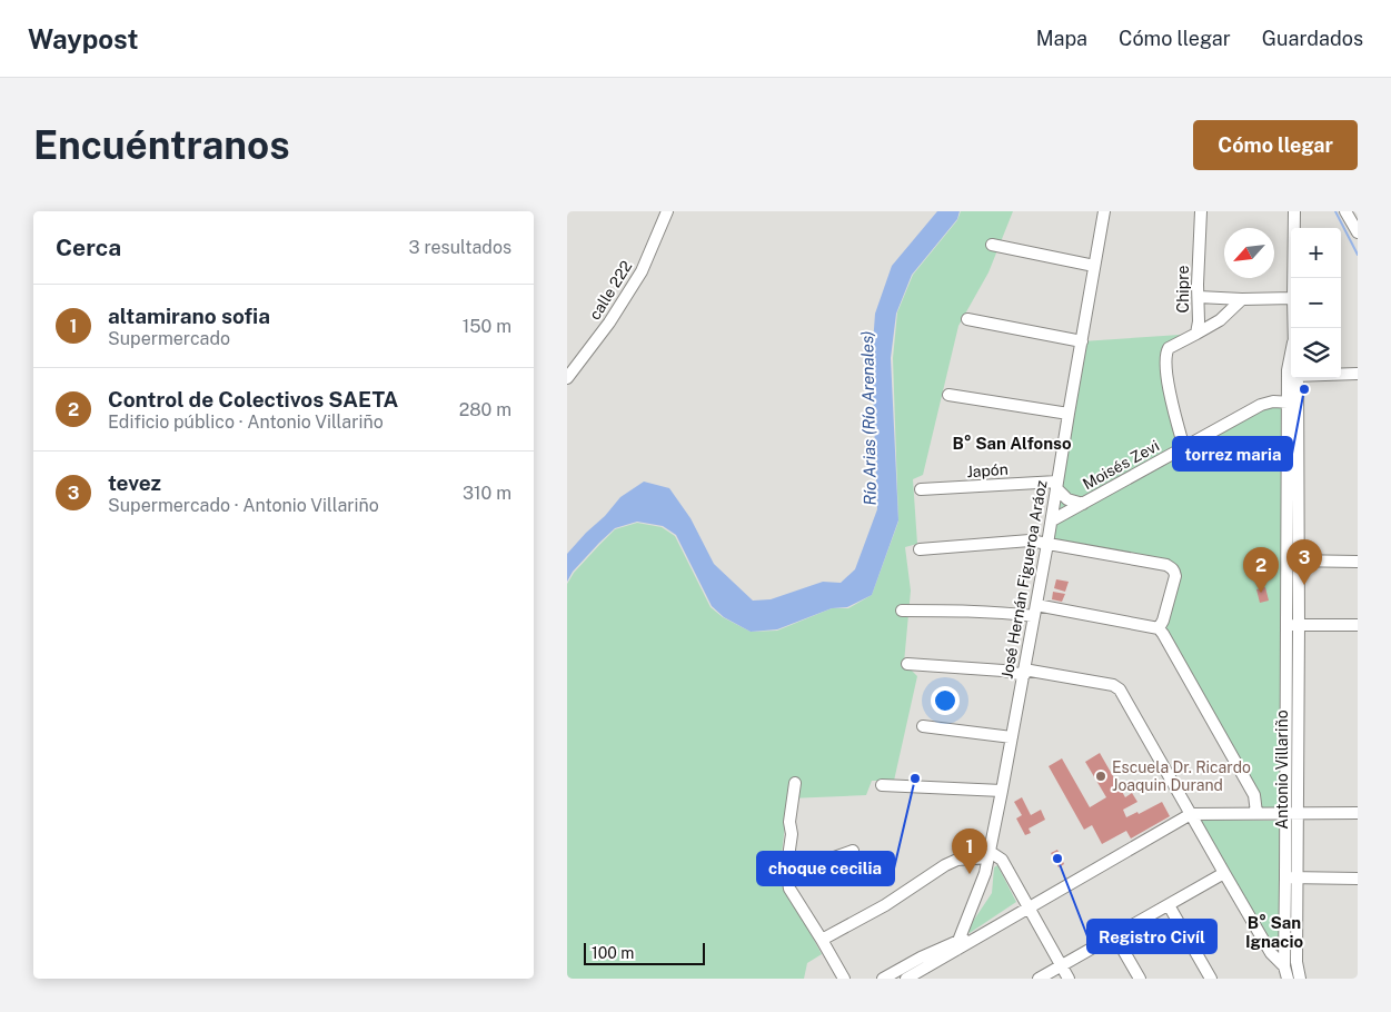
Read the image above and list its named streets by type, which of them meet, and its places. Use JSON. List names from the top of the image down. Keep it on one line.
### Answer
{"streets":{"street":["Chipre","calle 222","Moisés Zevi","Japón","José Hernán Figueroa Aráoz","Antonio Villariño"]},"crossings":[["Chipre","Moisés Zevi"],["Moisés Zevi","José Hernán Figueroa Aráoz"],["Japón","José Hernán Figueroa Aráoz"]],"districts":["B° San Alfonso","B° San Ignacio"],"water":["Río Arias (Río Arenales)"],"places":["torrez maria","Escuela Dr. Ricardo Joaquin Durand","choque cecilia","Registro Civíl"],"scale_bar":"100 m","north":"bottom left","page":{"header":"Waypost","nav":["Mapa","Cómo llegar","Guardados"],"buttons":"Cómo llegar","title":"Encuéntranos","heading":["Cerca","3 resultados"],"map_buttons":["+","−"],"list":[{"mark":"1","name":"altamirano sofia","note":"Supermercado","value":"150 m"},{"mark":"2","name":"Control de Colectivos SAETA","note":"Edificio público · Antonio Villariño","value":"280 m"},{"mark":"3","name":"tevez","note":"Supermercado · Antonio Villariño","value":"310 m"}],"pins":["3","2","1"],"scale":"100 m"}}
